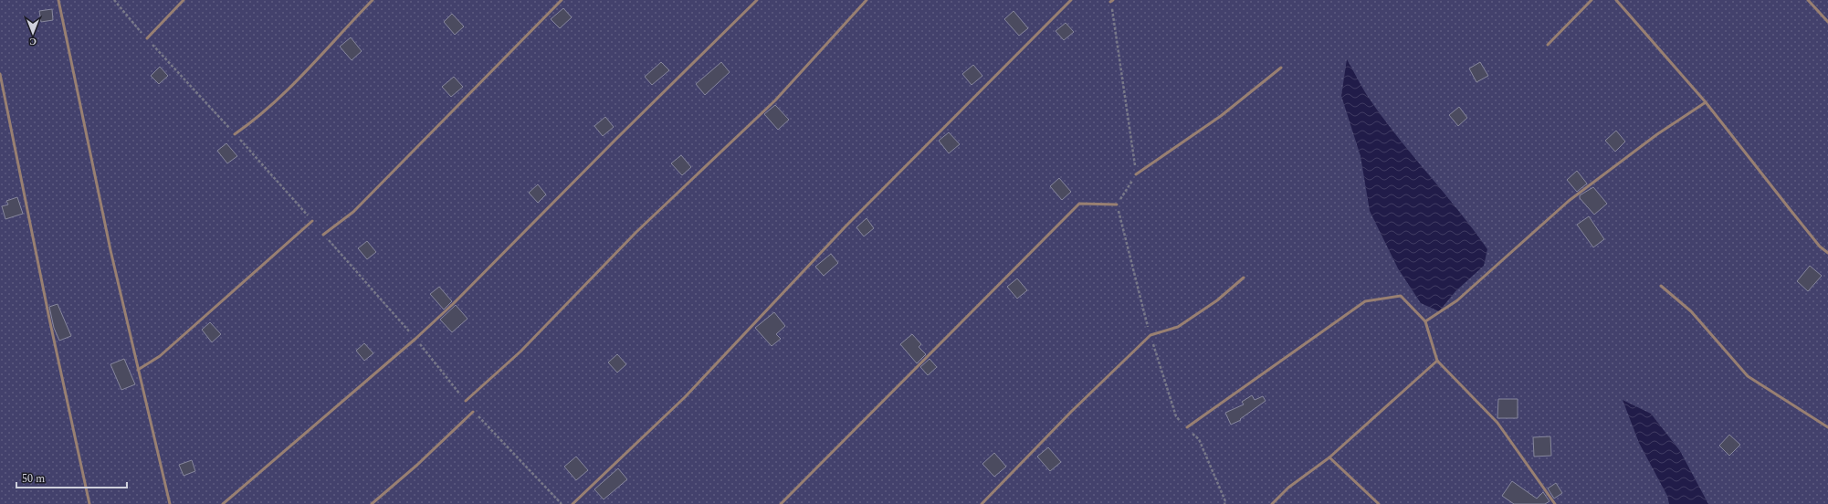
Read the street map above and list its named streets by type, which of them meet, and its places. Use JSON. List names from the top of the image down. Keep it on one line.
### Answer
{"scale_bar":"50 m","north":"bottom"}
